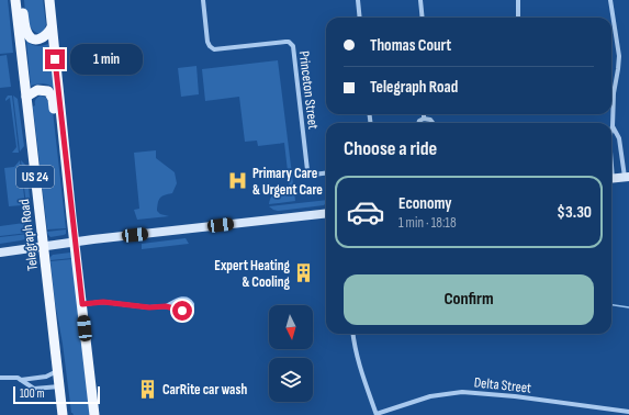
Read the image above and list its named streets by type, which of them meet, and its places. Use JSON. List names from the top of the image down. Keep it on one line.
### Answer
{"streets":{"main road":["US 24","Telegraph Road"],"street":["Princeton Street","Delta Street"]},"places":{"hospital":["Primary Care & Urgent Care"],"building":["Expert Heating & Cooling","CarRite car wash"]},"scale_bar":"100 m","north":"bottom","page":{"banner":["Thomas Court","Telegraph Road"],"bubble":"1 min","heading":"Choose a ride","list":[{"name":"Economy","note":"1 min · 18:18","value":"$3.30"}],"buttons":"Confirm","scale":"100 m"}}
